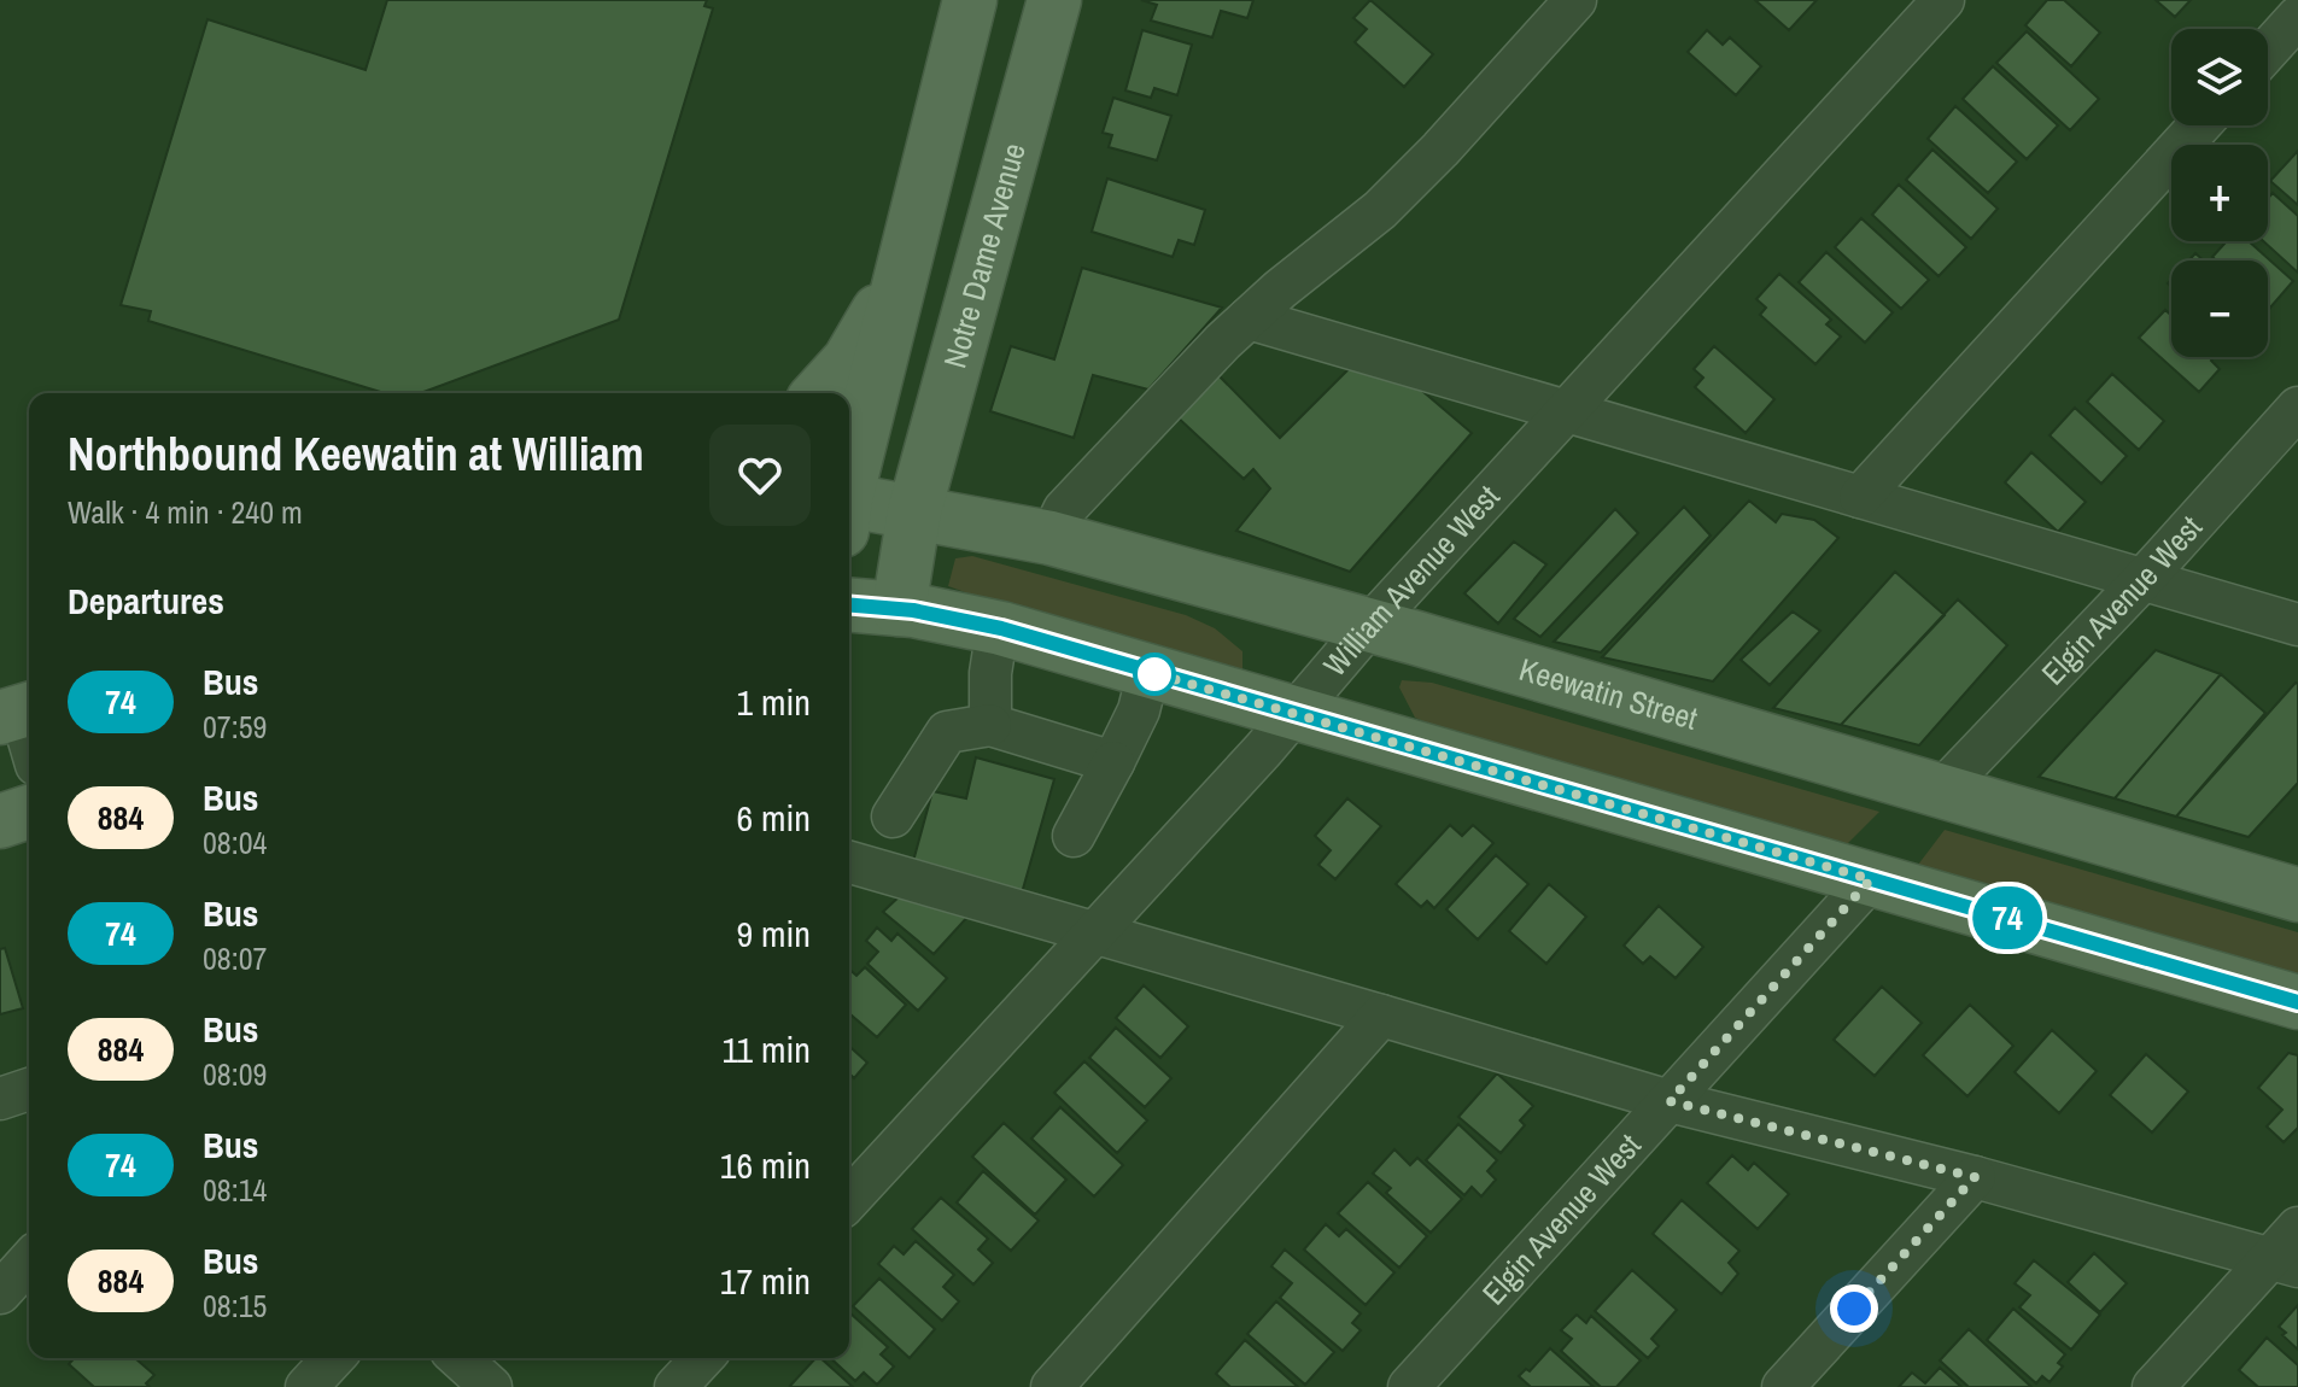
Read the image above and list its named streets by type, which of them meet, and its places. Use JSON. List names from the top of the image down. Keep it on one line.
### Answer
{"streets":{"main road":["Notre Dame Avenue","Keewatin Street"],"street":["William Avenue West","Elgin Avenue West"]},"crossings":[["Notre Dame Avenue","Keewatin Street"],["William Avenue West","Keewatin Street"],["Elgin Avenue West","Keewatin Street"]],"lines":["bus line 74"],"page":{"on_map":"74","map_buttons":["+","−"],"heading":[["Northbound Keewatin at William","Walk · 4 min · 240 m"],"Departures"],"list":[{"mark":"74","name":"Bus","note":"07:59","value":"1 min"},{"mark":"884","name":"Bus","note":"08:04","value":"6 min"},{"mark":"74","name":"Bus","note":"08:07","value":"9 min"},{"mark":"884","name":"Bus","note":"08:09","value":"11 min"},{"mark":"74","name":"Bus","note":"08:14","value":"16 min"},{"mark":"884","name":"Bus","note":"08:15","value":"17 min"}]}}
